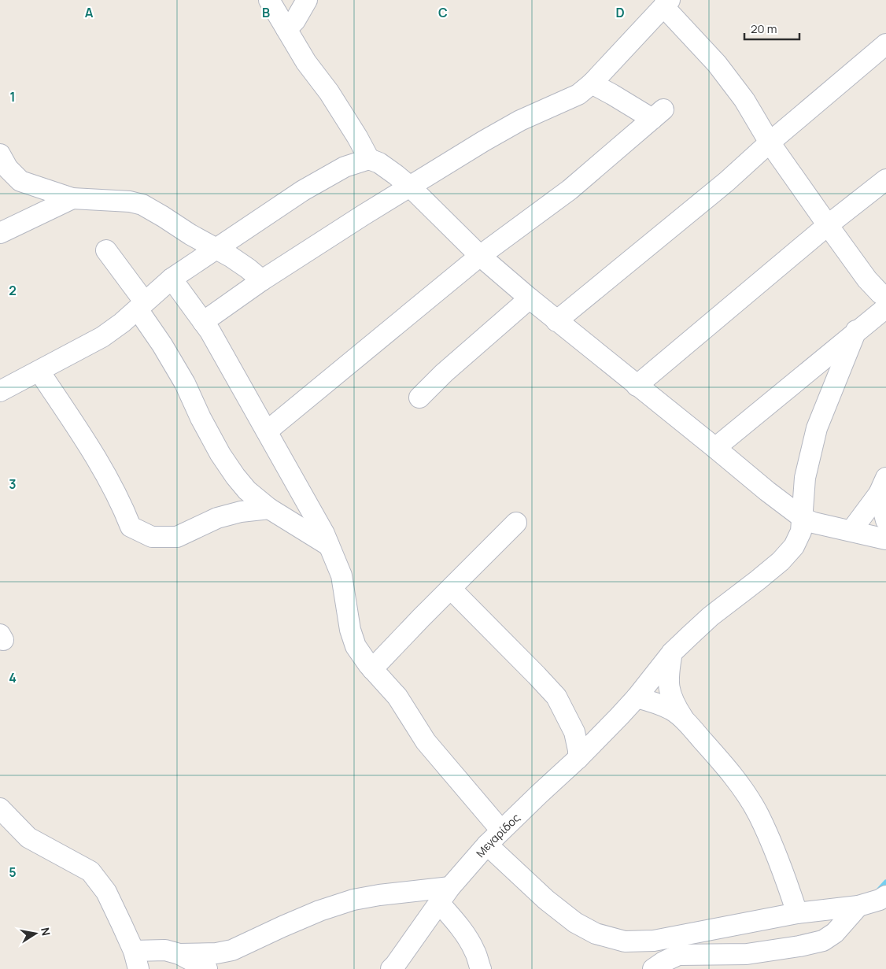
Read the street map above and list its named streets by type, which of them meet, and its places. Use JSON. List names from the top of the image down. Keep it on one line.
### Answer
{"streets":{"street":["Μεγαρίδος"]},"scale_bar":"20 m","north":"right","grid":{"columns":["A","B","C","D"],"rows":["1","2","3","4","5"]}}
